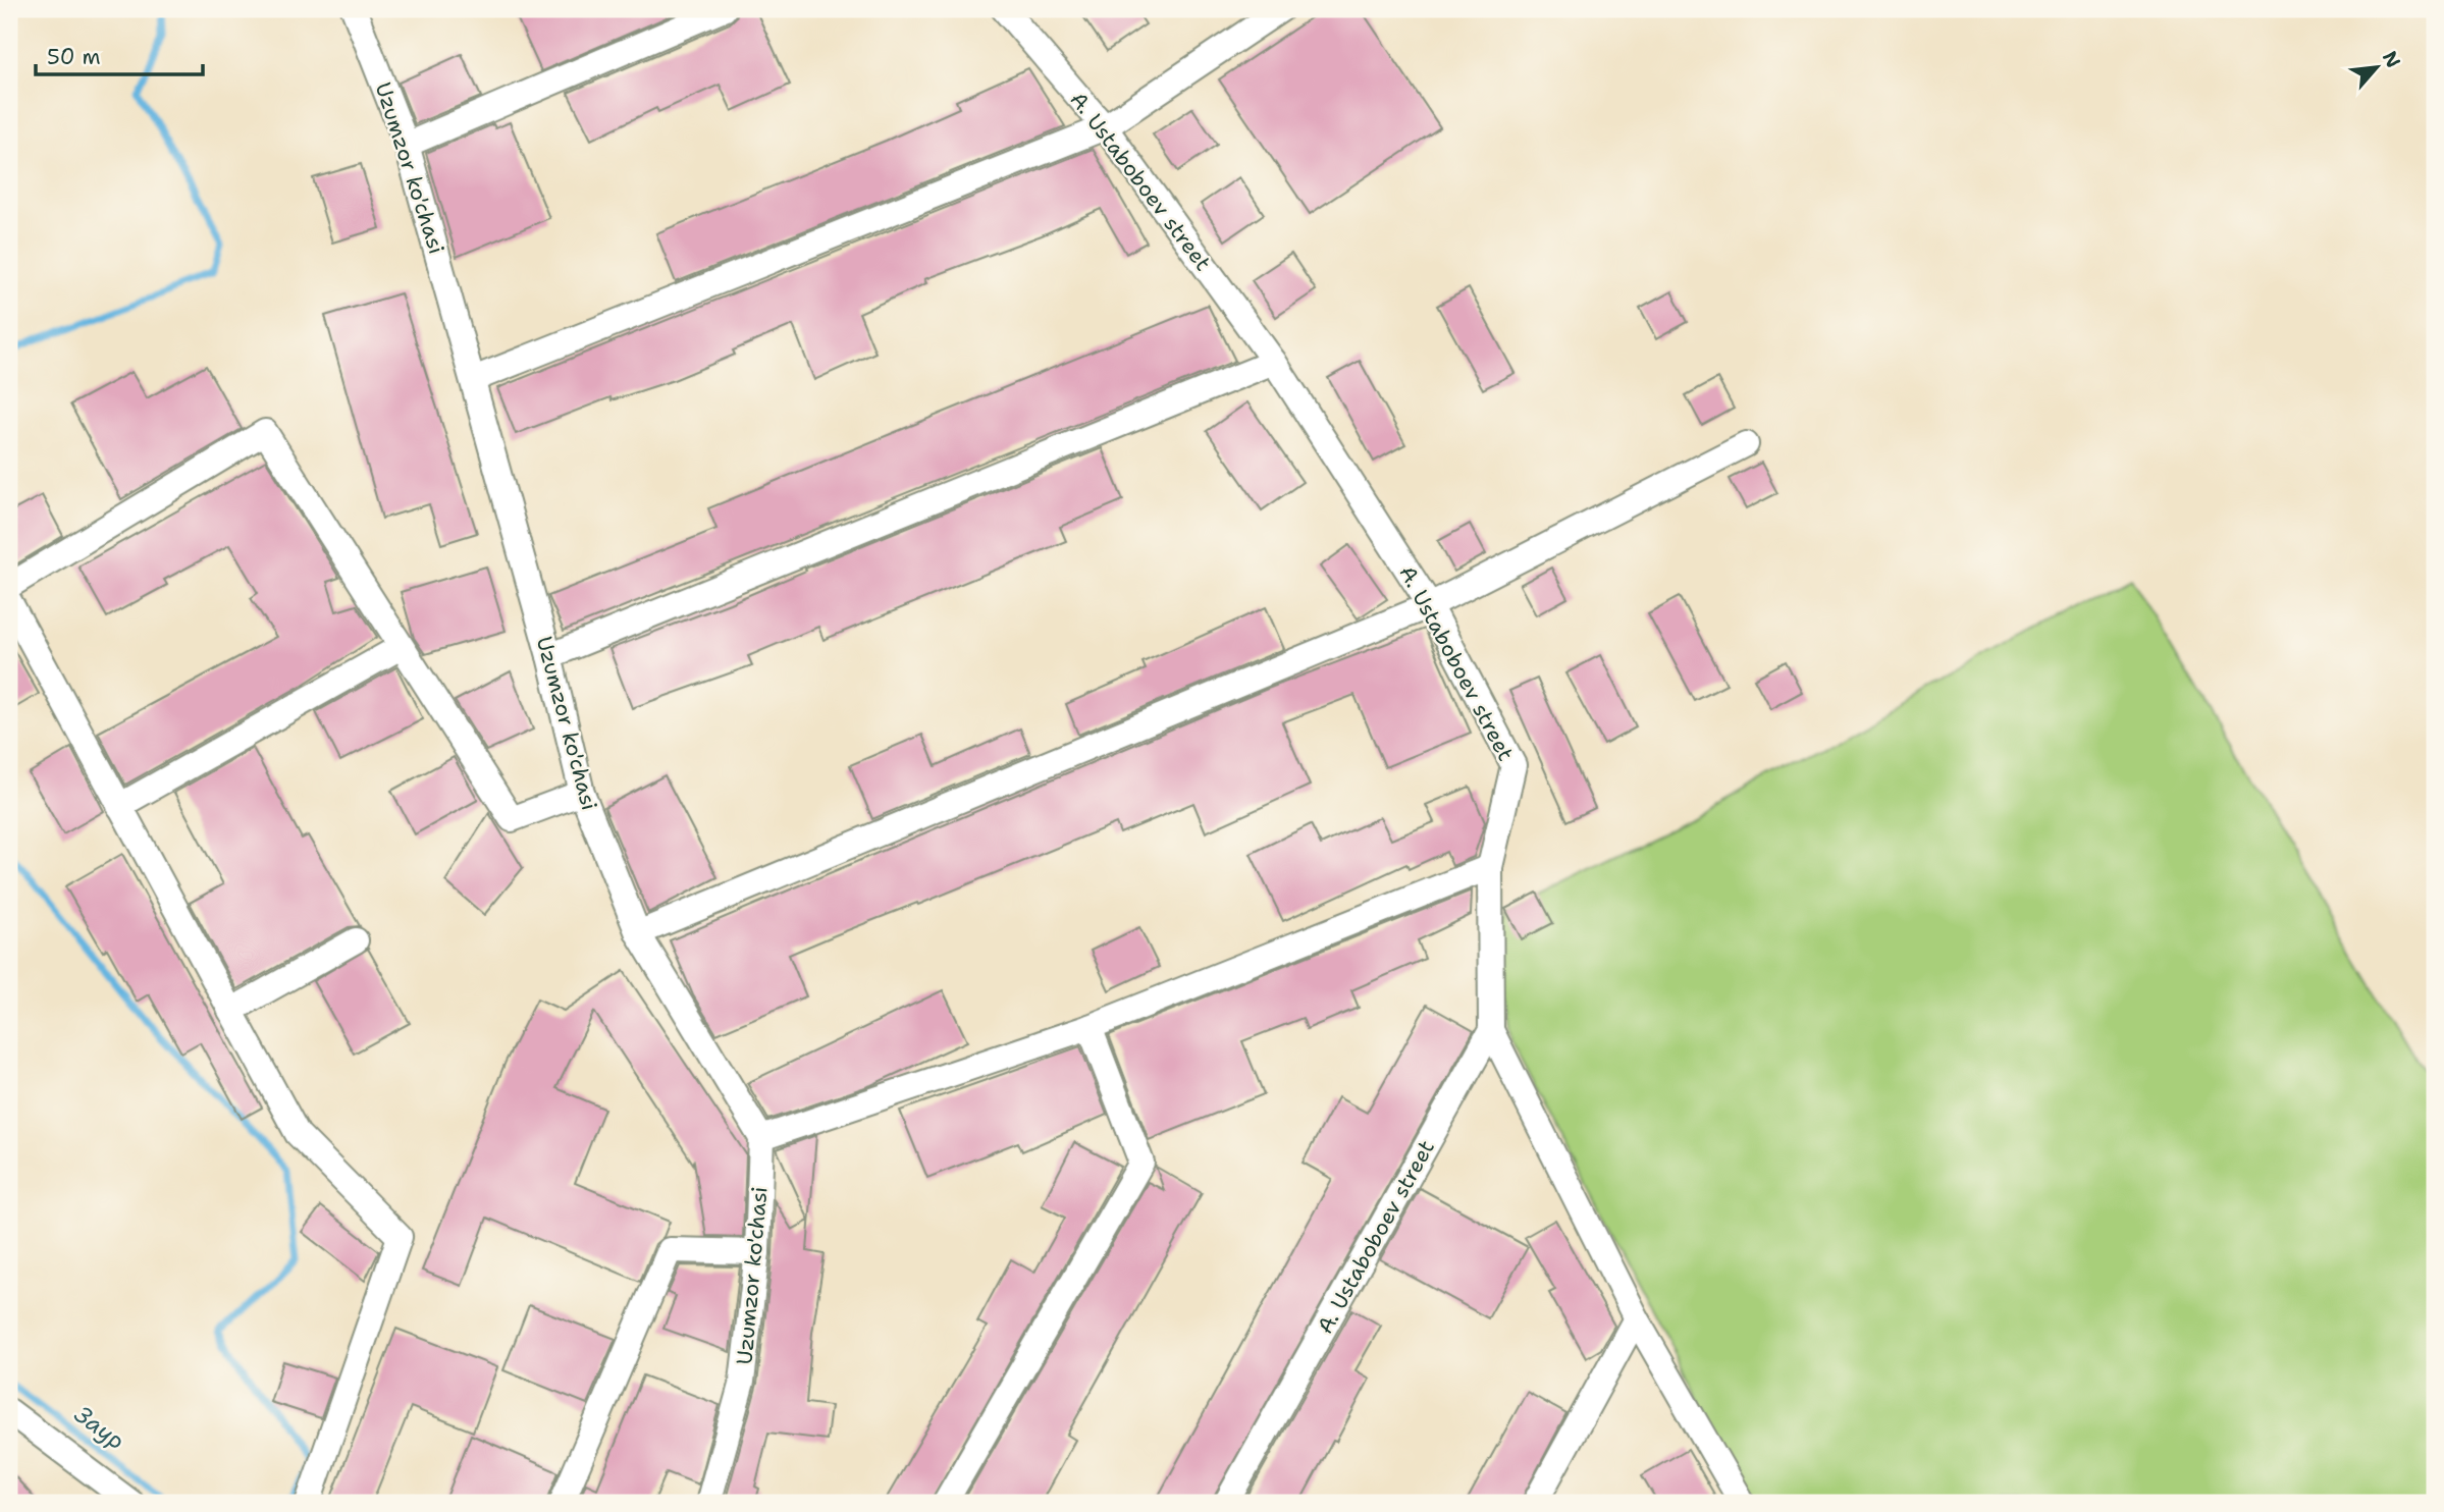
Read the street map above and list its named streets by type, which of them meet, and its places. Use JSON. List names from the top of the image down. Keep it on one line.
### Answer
{"streets":{"street":["Uzumzor ko'chasi","A. Ustaboboev street"]},"water":["Заур"],"scale_bar":"50 m","north":"top right"}
